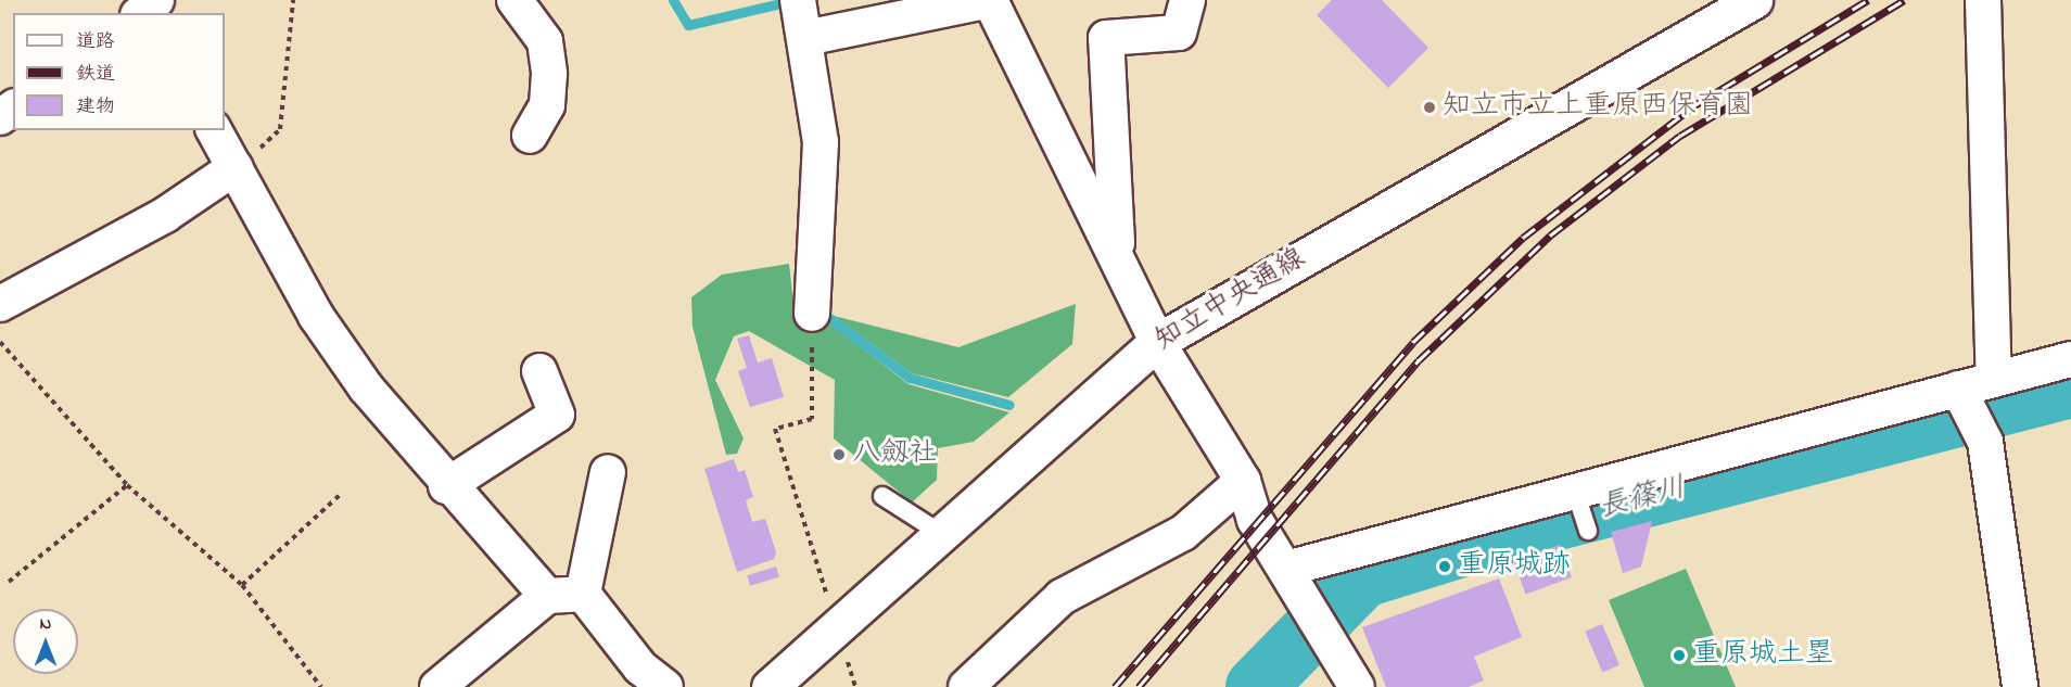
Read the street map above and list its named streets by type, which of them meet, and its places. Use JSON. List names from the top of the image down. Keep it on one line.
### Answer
{"streets":{"street":["知立中央通線"]},"water":["長篠川"],"places":["知立市立上重原西保育園","八劔社","重原城跡","重原城土塁"],"legend":["道路","鉄道","建物"],"north":"top"}
